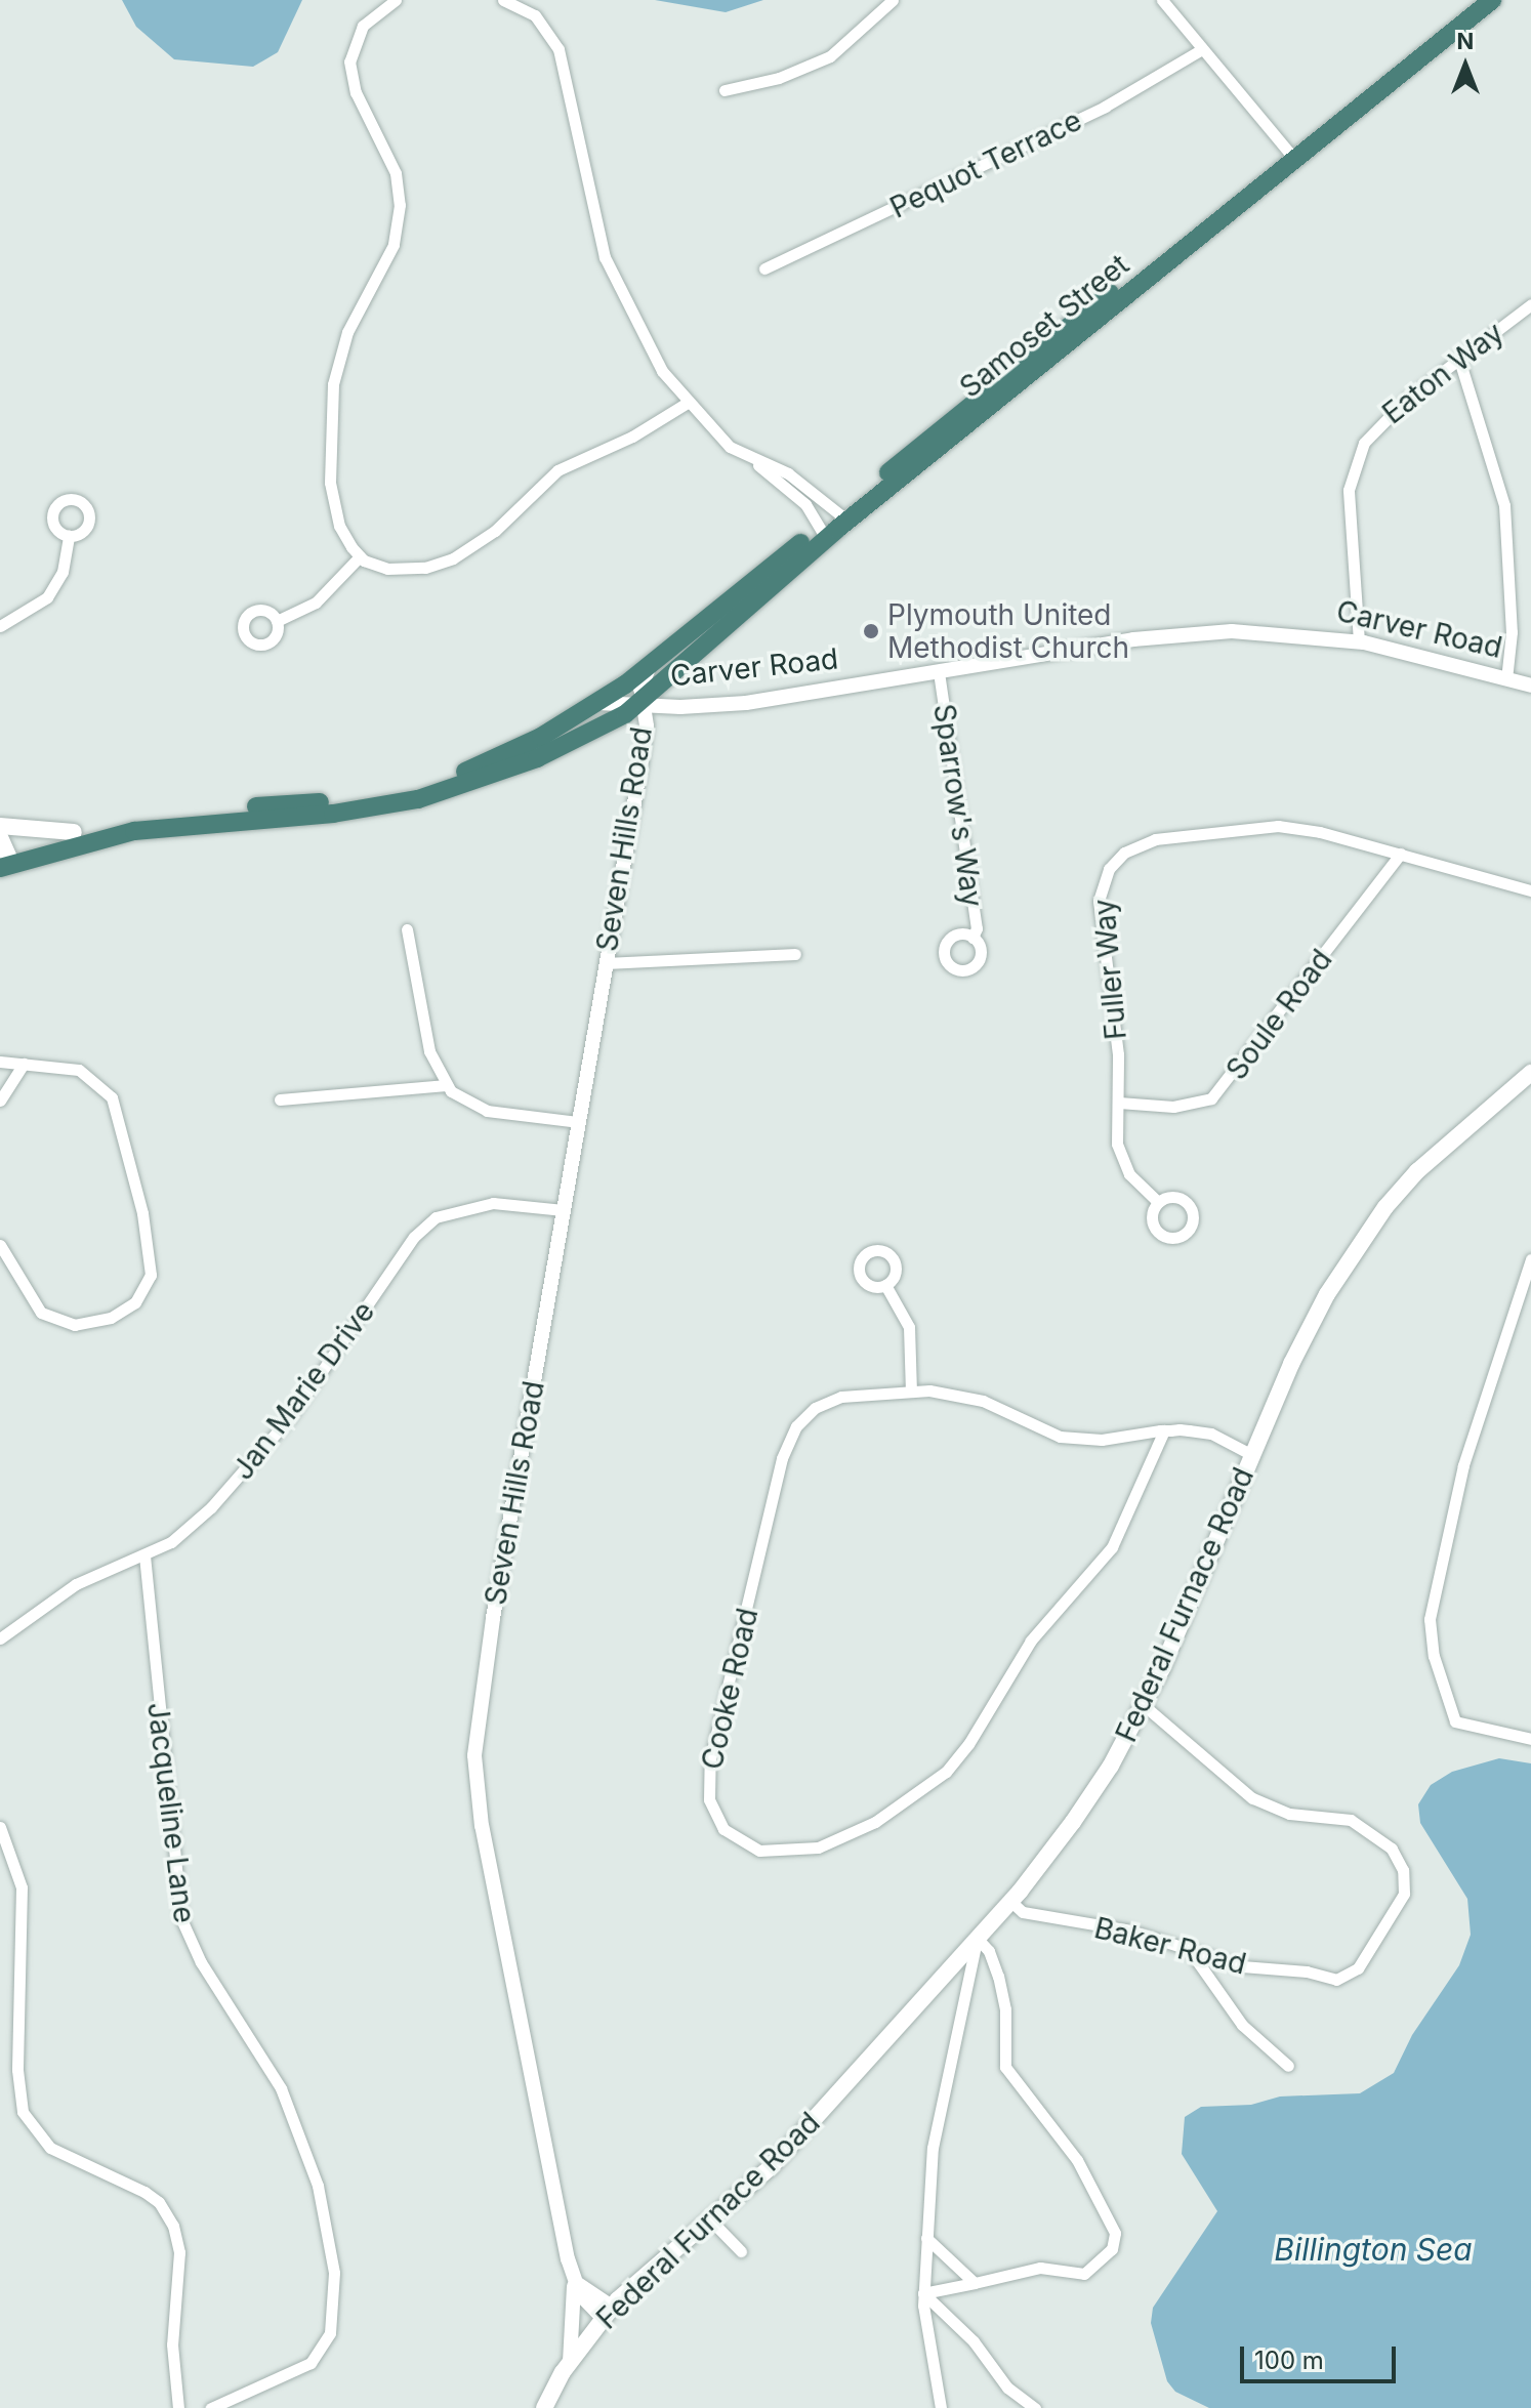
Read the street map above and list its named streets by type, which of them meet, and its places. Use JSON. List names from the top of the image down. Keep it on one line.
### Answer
{"streets":{"highway":["Samoset Street","Carver Road"],"main road":["Federal Furnace Road"],"street":["Pequot Terrace","Eaton Way","Sparrow's Way","Seven Hills Road","Fuller Way","Soule Road","Jan Marie Drive","Cooke Road","Jacqueline Lane","Baker Road"]},"crossings":[["Samoset Street","Carver Road"],["Samoset Street","Seven Hills Road"],["Eaton Way","Carver Road"],["Carver Road","Sparrow's Way"],["Carver Road","Seven Hills Road"],["Seven Hills Road","Jan Marie Drive"],["Seven Hills Road","Federal Furnace Road"],["Fuller Way","Soule Road"],["Jan Marie Drive","Jacqueline Lane"],["Federal Furnace Road","Cooke Road"],["Federal Furnace Road","Baker Road"]],"water":["Billington Sea"],"places":["Plymouth United Methodist Church"],"scale_bar":"100 m","north":"top"}
